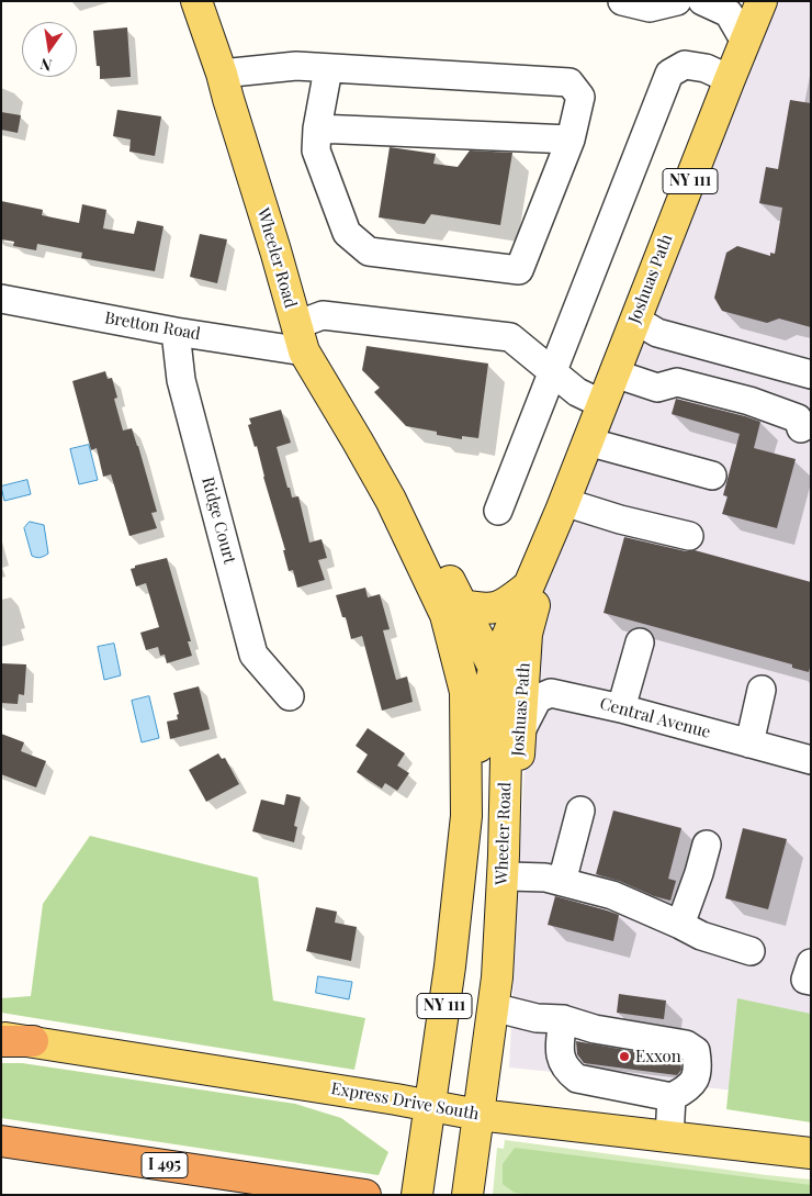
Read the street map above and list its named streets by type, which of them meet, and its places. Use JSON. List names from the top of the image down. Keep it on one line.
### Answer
{"streets":{"highway":["I 495"],"main road":["NY 111","Wheeler Road","Joshuas Path","Express Drive South"],"street":["Bretton Road","Ridge Court","Central Avenue"]},"crossings":[["Wheeler Road","Joshuas Path"],["Wheeler Road","Bretton Road"],["Wheeler Road","Express Drive South"],["Joshuas Path","Central Avenue"],["Bretton Road","Ridge Court"]],"places":["Exxon"],"north":"bottom"}
